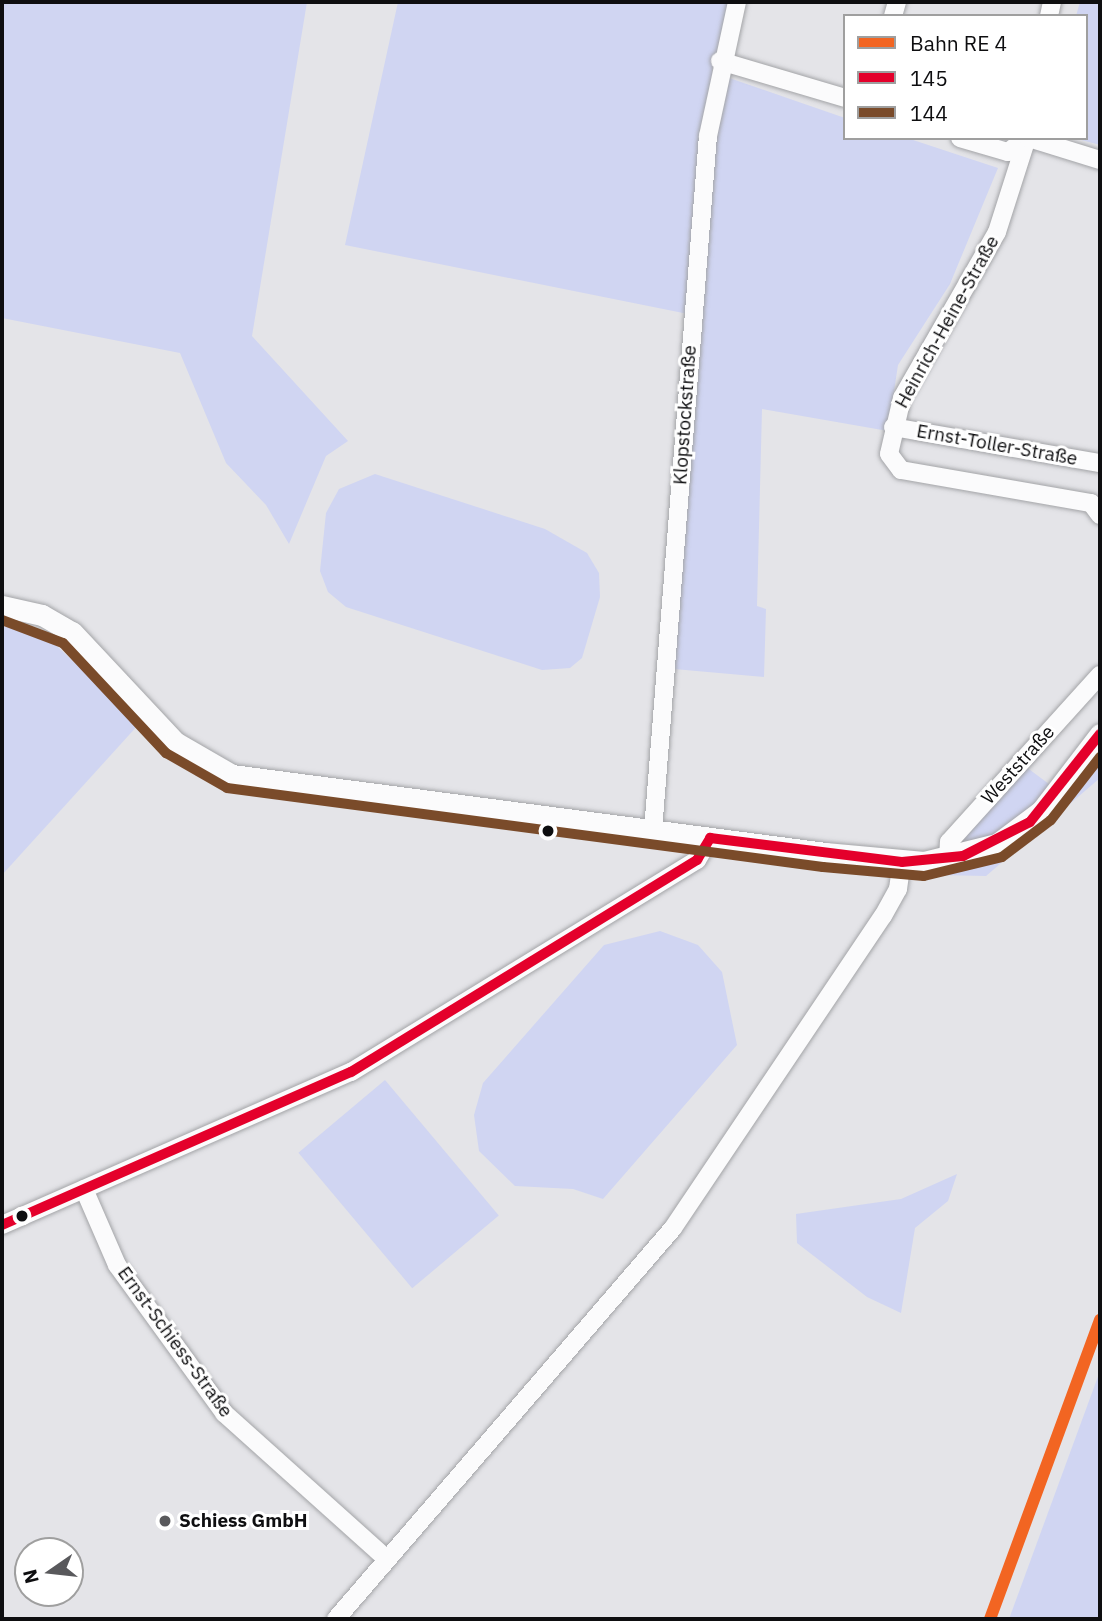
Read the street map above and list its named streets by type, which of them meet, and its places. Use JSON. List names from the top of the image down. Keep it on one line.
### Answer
{"streets":{"street":["Heinrich-Heine-Straße","Klopstockstraße","Ernst-Toller-Straße","Weststraße","Ernst-Schiess-Straße"]},"crossings":[["Heinrich-Heine-Straße","Ernst-Toller-Straße"]],"places":["Schiess GmbH"],"lines":["transit line 144","transit line 145"],"legend":["Bahn RE 4","145","144"],"north":"left"}
